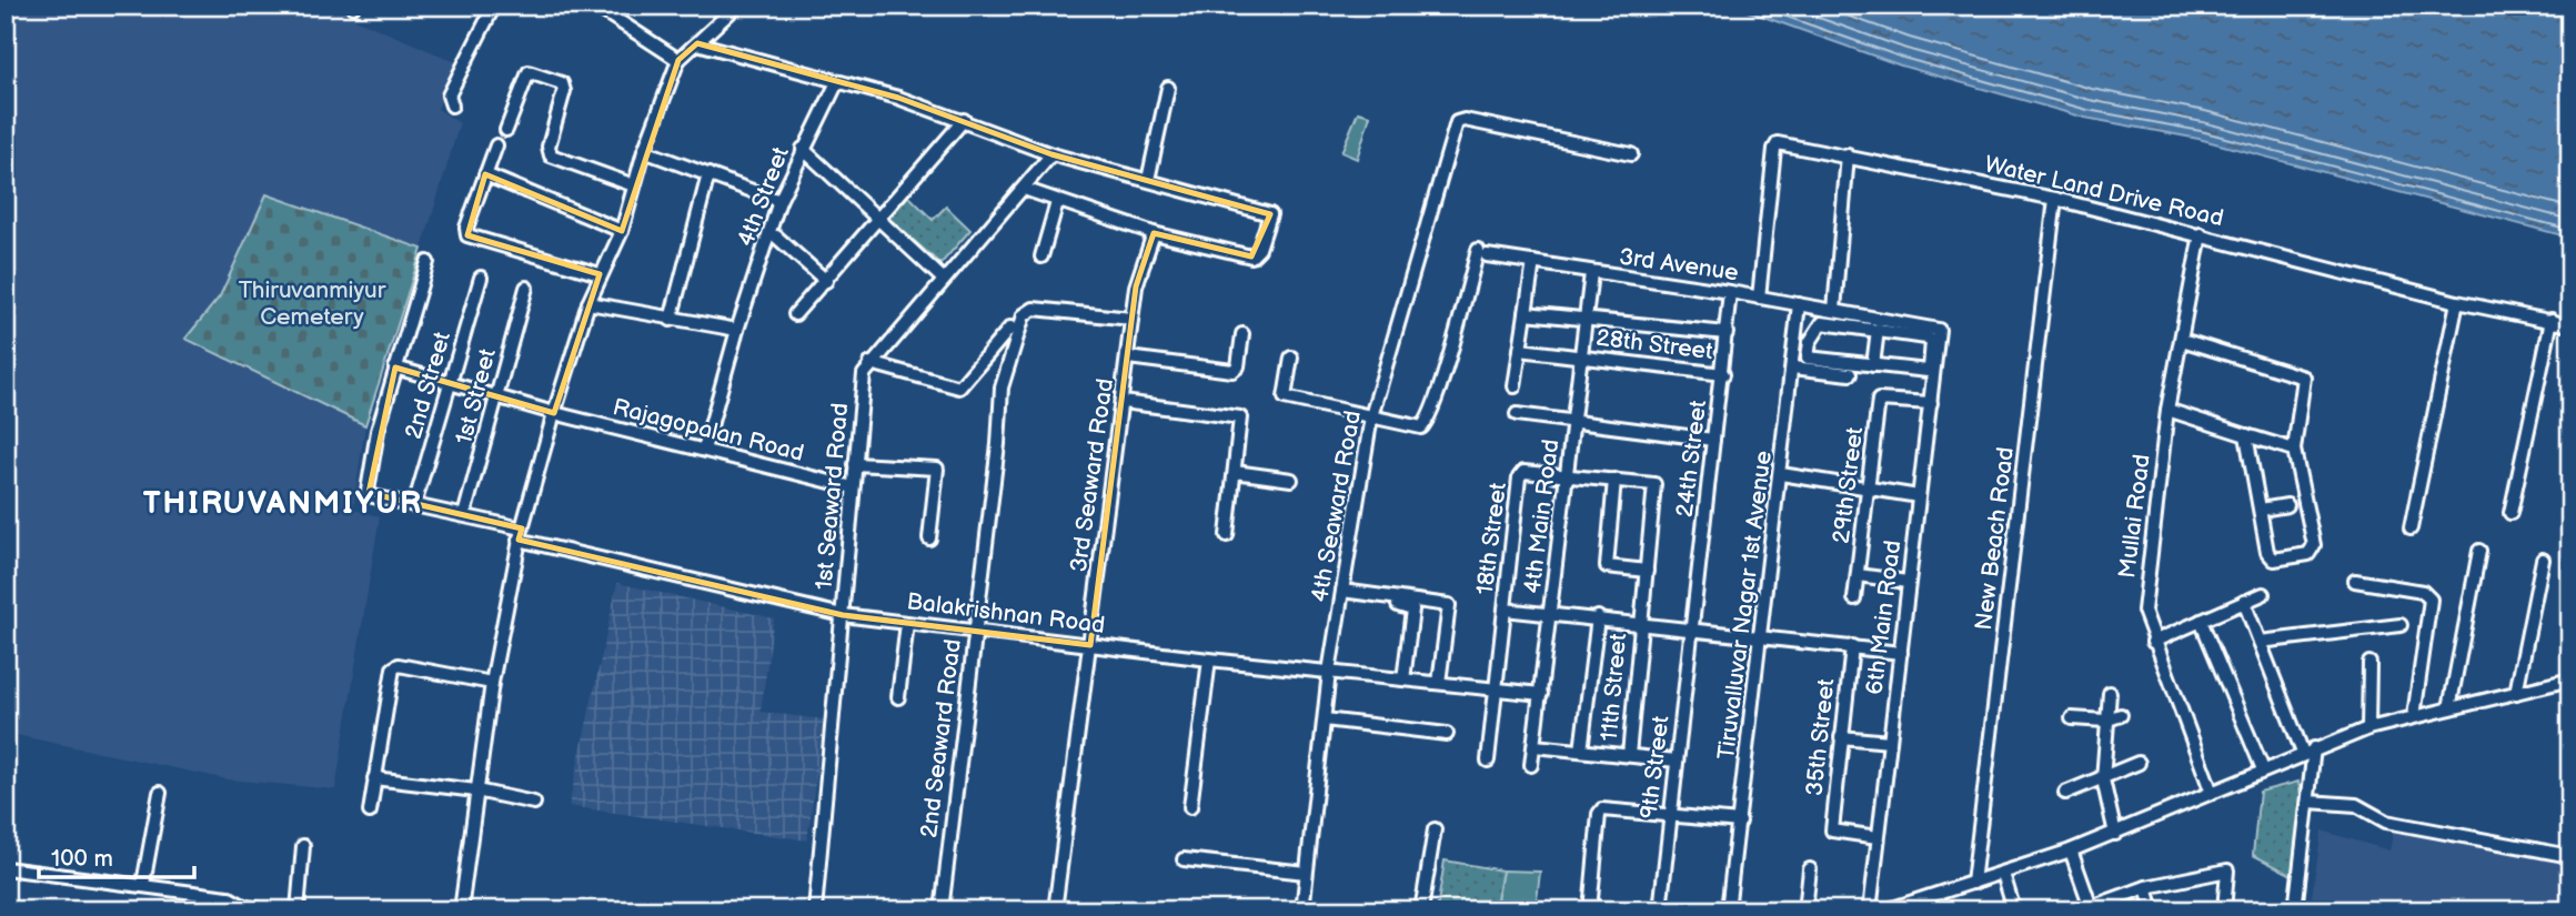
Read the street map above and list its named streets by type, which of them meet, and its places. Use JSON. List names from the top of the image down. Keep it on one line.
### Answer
{"streets":{"street":["Water Land Drive Road","4th Street","3rd Avenue","28th Street","2nd Street","1st Street","Rajagopalan Road","24th Street","3rd Seaward Road","29th Street","1st Seaward Road","4th Seaward Road","4th Main Road","Mullai Road","18th Street","New Beach Road","Tiruvalluvar Nagar 1st Avenue","Balakrishnan Road","6th Main Road","11th Street","35th Street","2nd Seaward Road","9th Street"]},"crossings":[["Water Land Drive Road","3rd Avenue"],["Water Land Drive Road","Mullai Road"],["Water Land Drive Road","New Beach Road"],["4th Street","Rajagopalan Road"],["3rd Avenue","24th Street"],["3rd Avenue","4th Seaward Road"],["3rd Avenue","4th Main Road"],["3rd Avenue","Tiruvalluvar Nagar 1st Avenue"],["28th Street","24th Street"],["28th Street","4th Main Road"],["2nd Street","Rajagopalan Road"],["2nd Street","Balakrishnan Road"],["1st Street","Rajagopalan Road"],["1st Street","Balakrishnan Road"],["Rajagopalan Road","1st Seaward Road"],["Rajagopalan Road","Balakrishnan Road"],["24th Street","9th Street"],["3rd Seaward Road","Balakrishnan Road"],["3rd Seaward Road","2nd Seaward Road"],["29th Street","6th Main Road"],["1st Seaward Road","Balakrishnan Road"],["4th Seaward Road","Balakrishnan Road"],["4th Main Road","18th Street"],["4th Main Road","Balakrishnan Road"],["Balakrishnan Road","2nd Seaward Road"],["6th Main Road","35th Street"]],"districts":["THIRUVANMIYUR"],"parks":["Thiruvanmiyur Cemetery"],"scale_bar":"100 m"}
